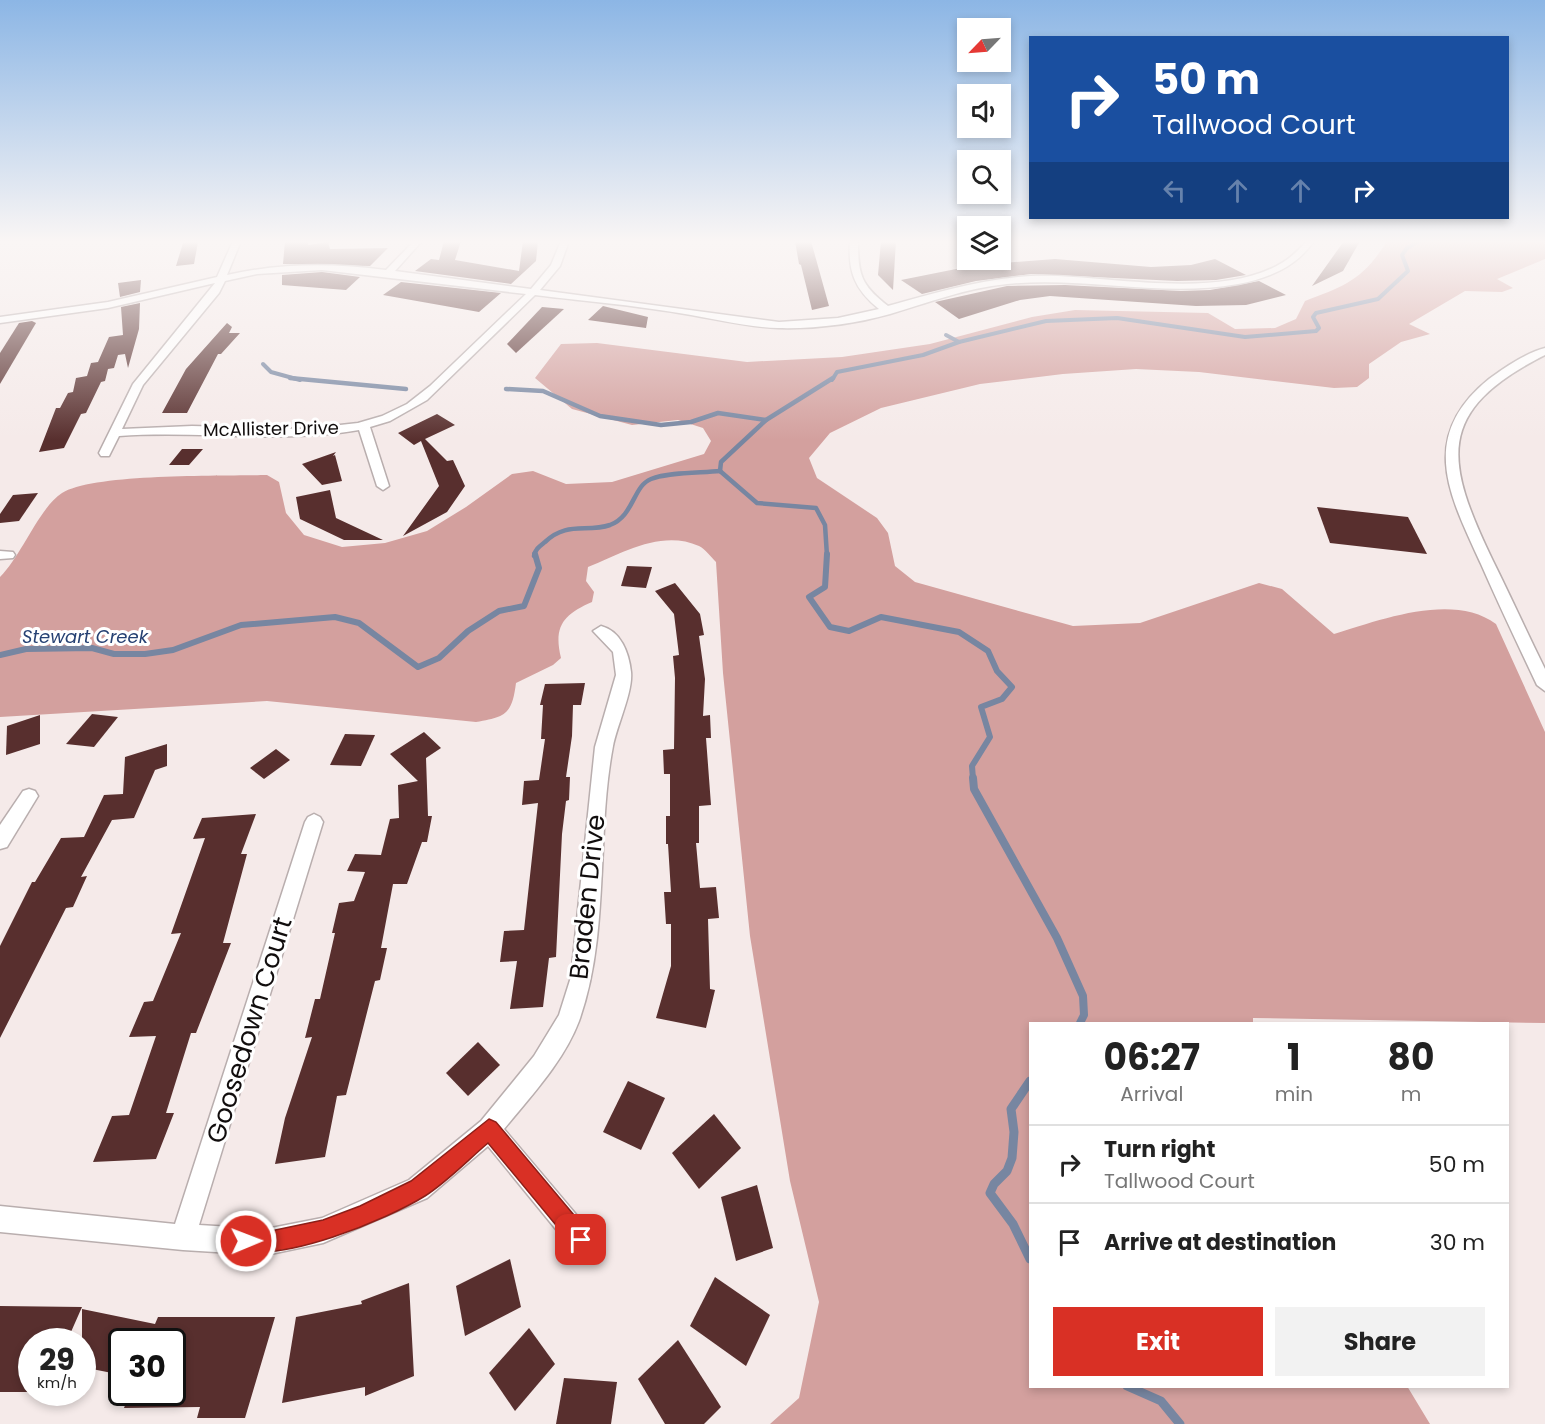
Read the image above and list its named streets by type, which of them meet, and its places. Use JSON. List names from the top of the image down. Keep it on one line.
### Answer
{"streets":{"street":["McAllister Drive","Braden Drive","Goosedown Court"]},"crossings":[["Braden Drive","Goosedown Court"]],"water":["Stewart Creek"],"north":"bottom left","page":{"turn":["50 m","Tallwood Court"],"eta":["06:27","Arrival","1","min","80","m"],"list":[{"name":"Turn right","note":"Tallwood Court","value":"50 m"},{"name":"Arrive at destination","value":"30 m"}],"buttons":["Exit","Share"],"speed":"29 km/h","limit":"30"}}
